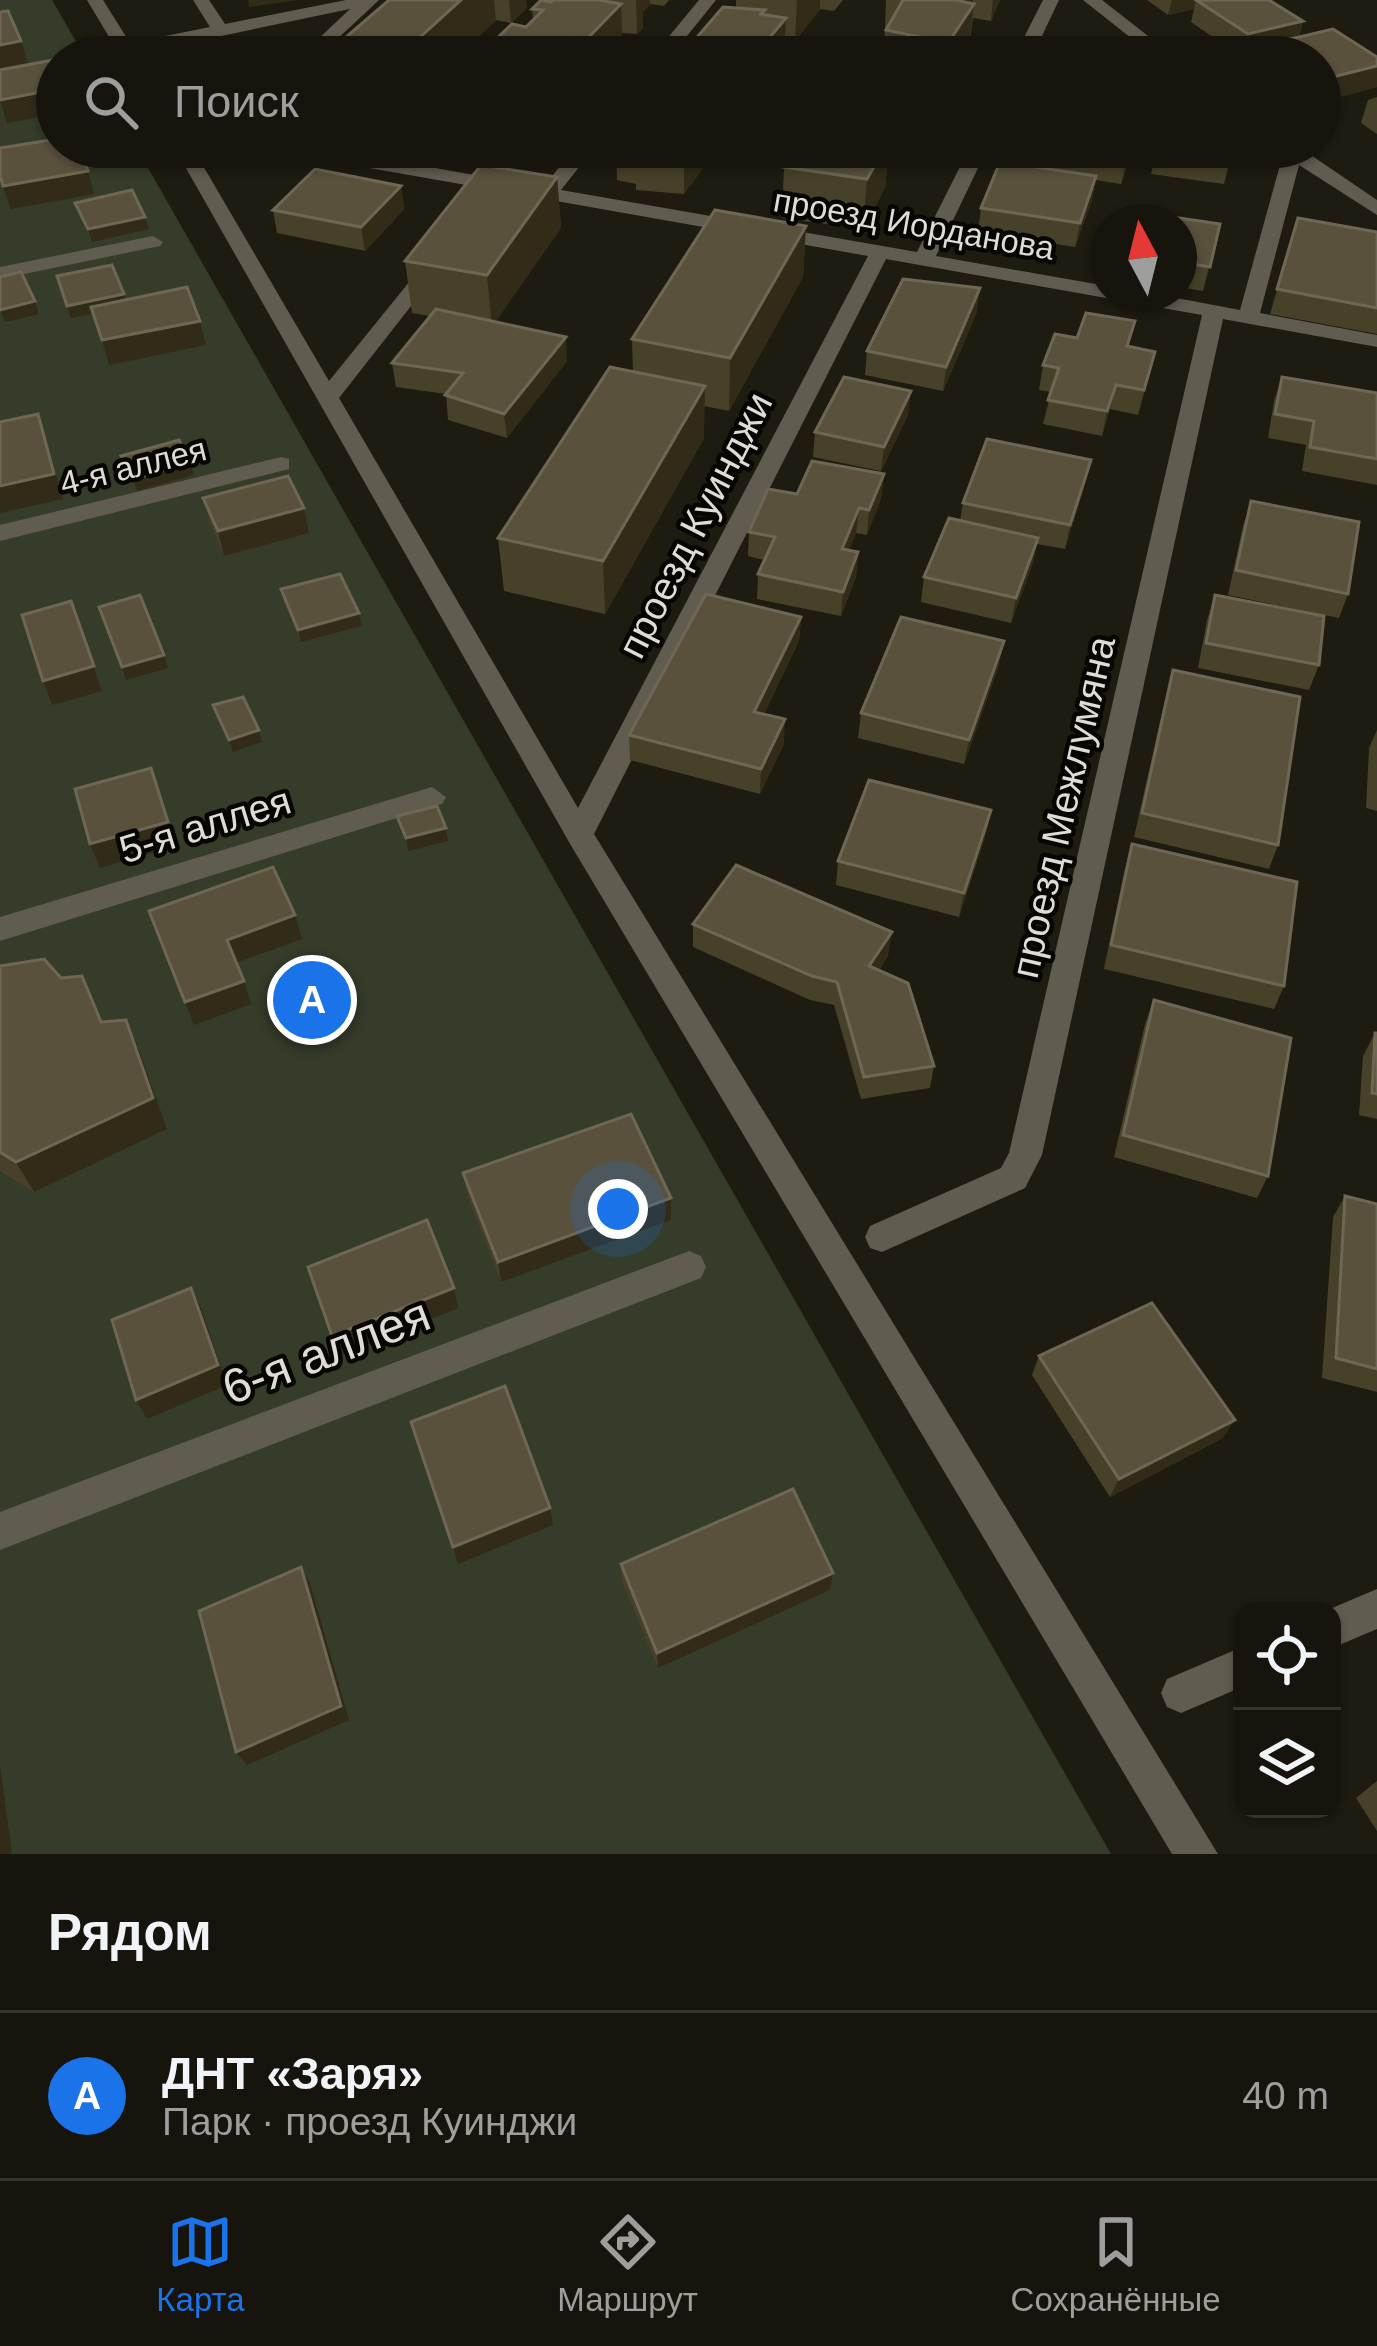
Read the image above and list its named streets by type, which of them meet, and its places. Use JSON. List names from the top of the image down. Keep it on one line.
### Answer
{"streets":{"street":["проезд Иорданова","4-я аллея","проезд Куинджи","проезд Межлумяна","5-я аллея","6-я аллея"]},"crossings":[["проезд Иорданова","проезд Куинджи"]],"north":"top","page":{"search":"Поиск","pins":"A","heading":"Рядом","list":[{"mark":"A","name":"ДНТ «Заря»","note":"Парк · проезд Куинджи","value":"40 m"}],"nav":["Карта","Маршрут","Сохранённые"]}}
